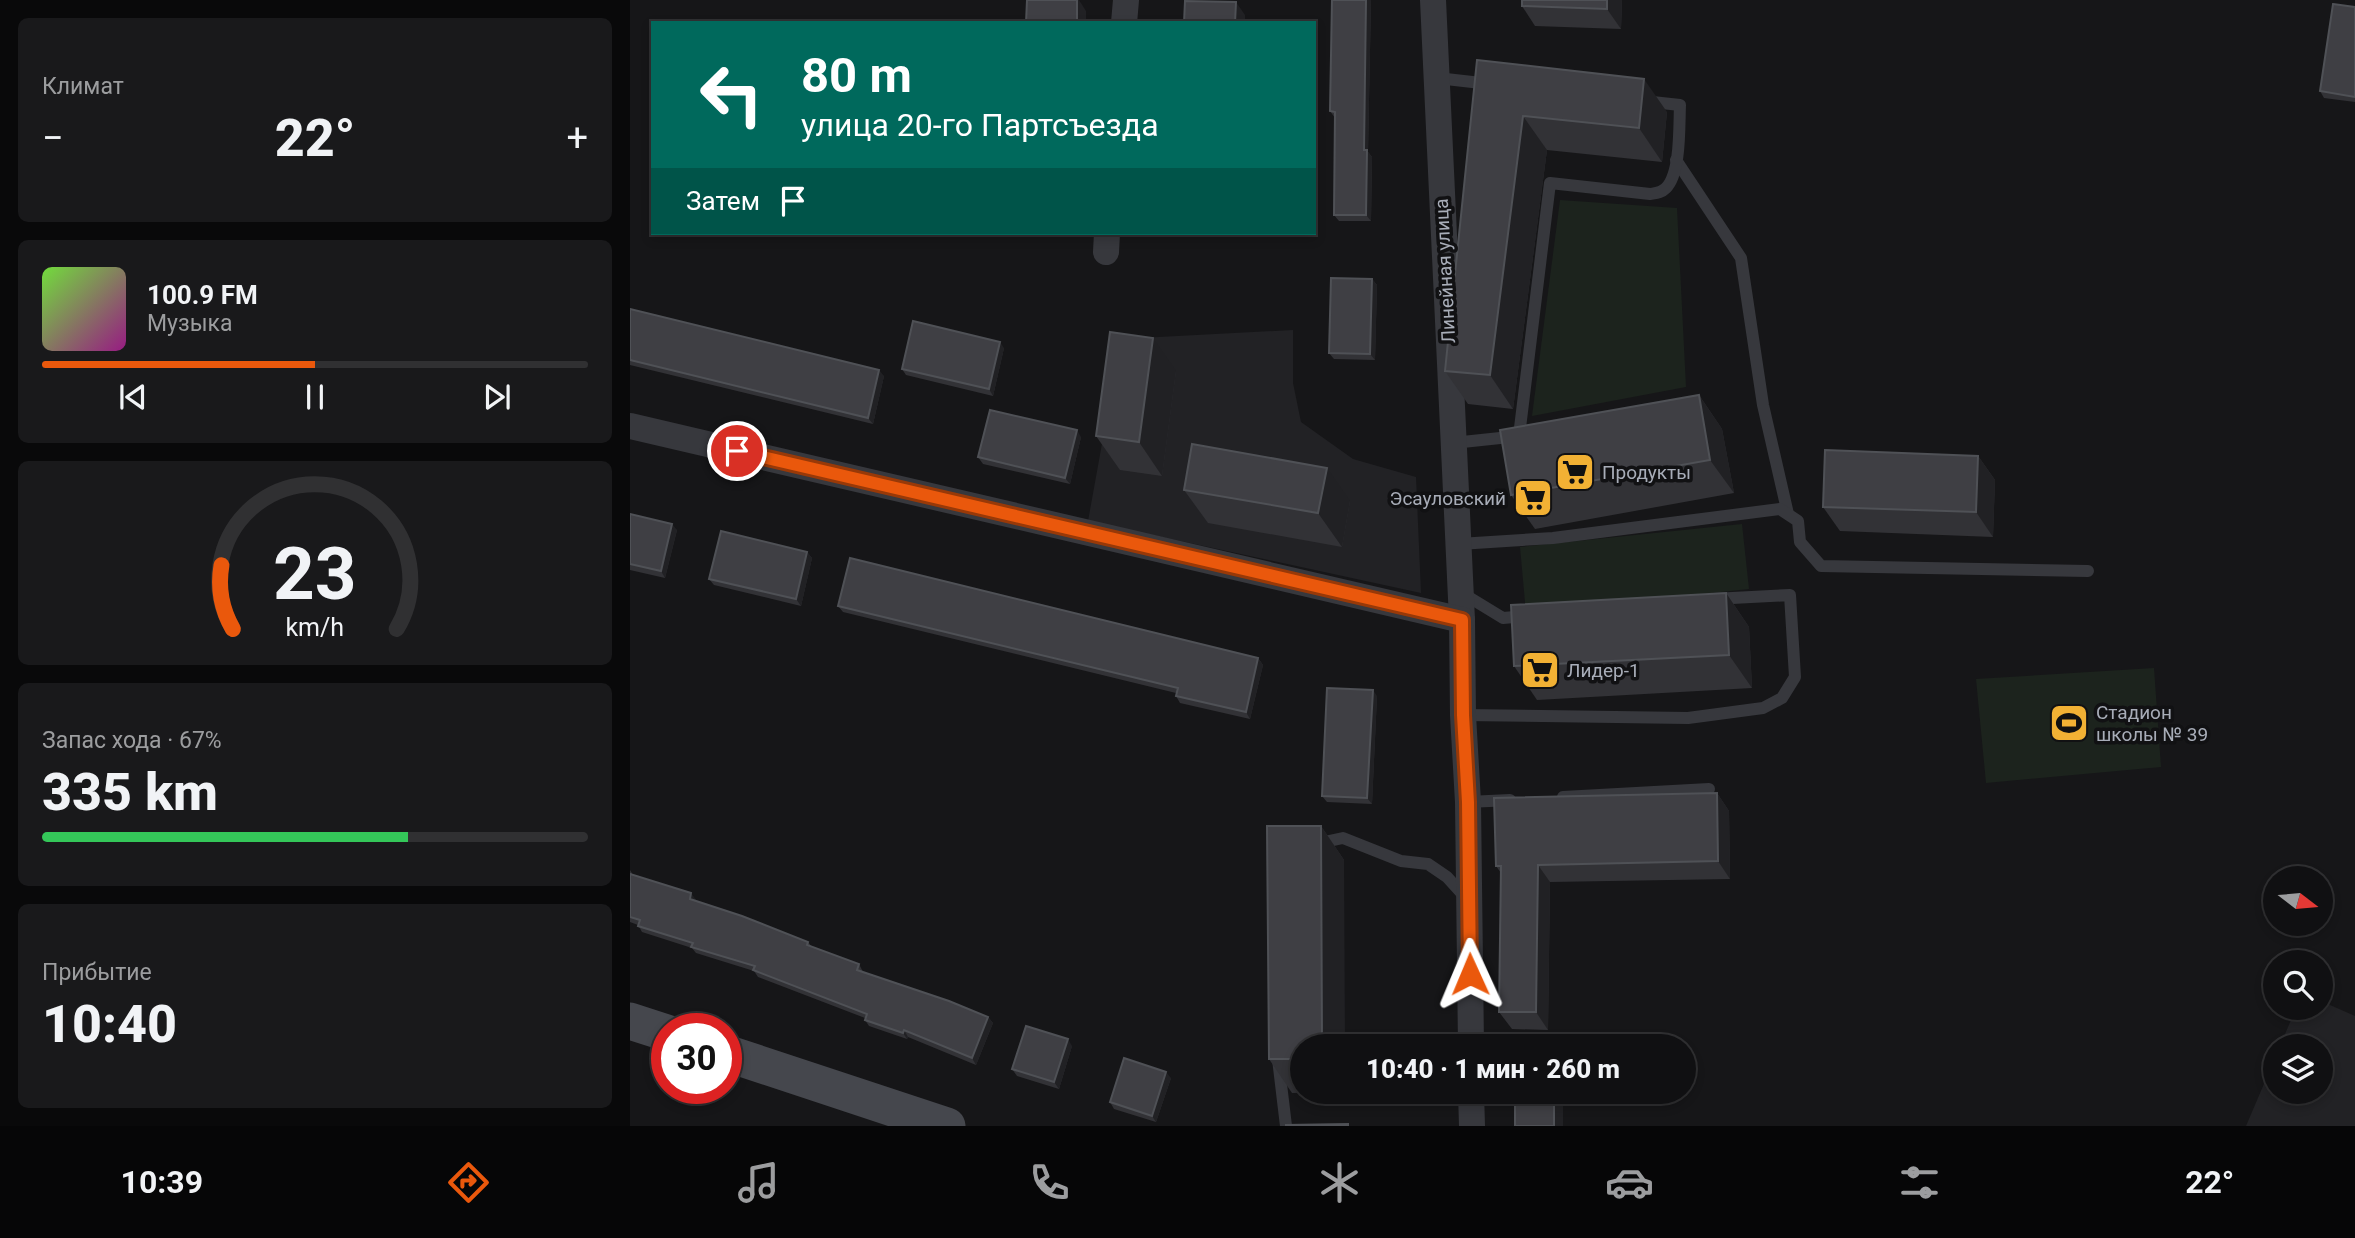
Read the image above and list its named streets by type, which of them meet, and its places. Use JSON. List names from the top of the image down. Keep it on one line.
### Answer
{"streets":{"street":["Линейная улица"]},"places":{"supermarket":["Продукты","Эсауловский","Лидер-1"],"sports":["Стадион школы № 39"]},"north":"right","page":{"tile":["Климат",["Запас хода · 67%","335 km"],["Прибытие","10:40"]],"turn":["80 m","улица 20-го Партсъезда"],"heat":["−","22°","+"],"then":"Затем","song":["100.9 FM","Музыка"],"limit":"30","trip":"10:40 · 1 мин · 260 m","tabs":["10:39","22°"],"gauge":["23","km/h"]}}
